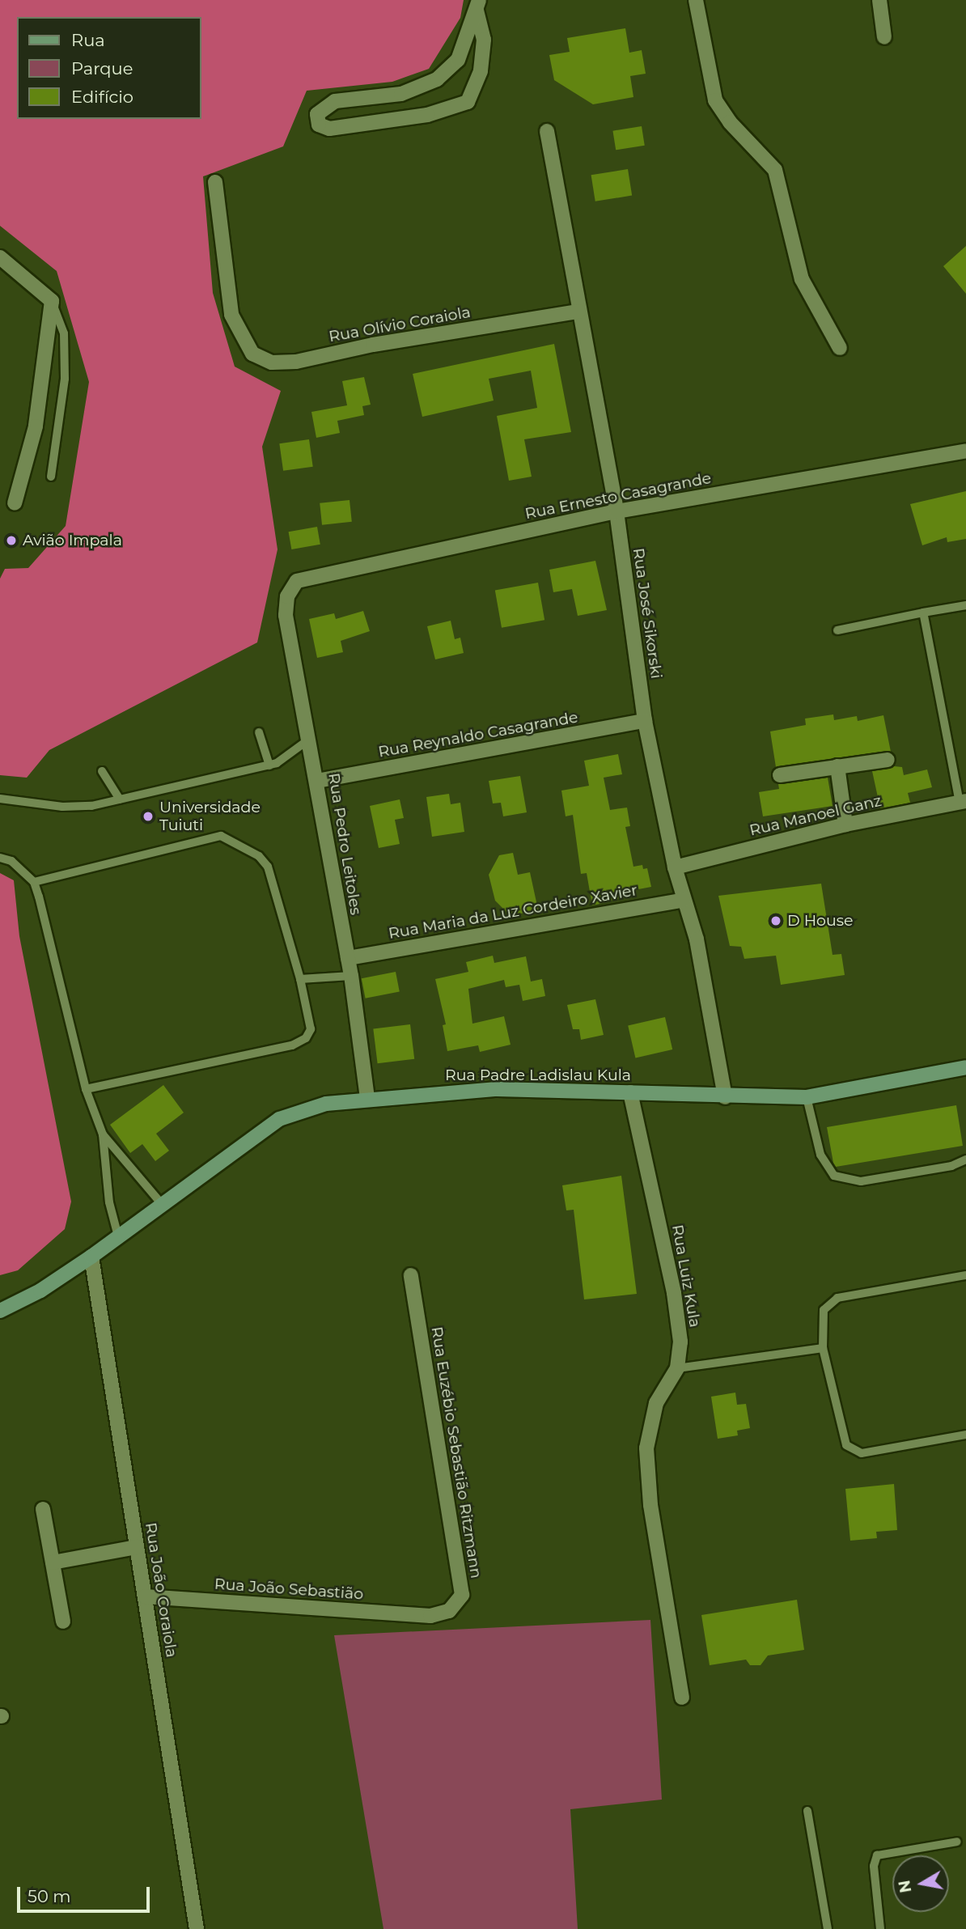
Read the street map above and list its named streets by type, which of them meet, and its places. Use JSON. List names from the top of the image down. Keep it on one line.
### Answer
{"streets":{"street":["Rua Olívio Coraiola","Rua Ernesto Casagrande","Rua José Sikorski","Rua Reynaldo Casagrande","Rua Manoel Ganz","Rua Pedro Leitoles","Rua Maria da Luz Cordeiro Xavier","Rua Padre Ladislau Kula","Rua Luiz Kula","Rua Euzébio Sebastião Ritzmann","Rua João Sebastião","Rua João Coraiola"]},"crossings":[["Rua Olívio Coraiola","Rua José Sikorski"],["Rua Ernesto Casagrande","Rua José Sikorski"],["Rua Ernesto Casagrande","Rua Pedro Leitoles"],["Rua José Sikorski","Rua Reynaldo Casagrande"],["Rua José Sikorski","Rua Manoel Ganz"],["Rua José Sikorski","Rua Maria da Luz Cordeiro Xavier"],["Rua José Sikorski","Rua Padre Ladislau Kula"],["Rua Reynaldo Casagrande","Rua Pedro Leitoles"],["Rua Pedro Leitoles","Rua Maria da Luz Cordeiro Xavier"],["Rua Pedro Leitoles","Rua Padre Ladislau Kula"],["Rua Padre Ladislau Kula","Rua Luiz Kula"],["Rua Padre Ladislau Kula","Rua João Coraiola"],["Rua Euzébio Sebastião Ritzmann","Rua João Sebastião"],["Rua João Sebastião","Rua João Coraiola"]],"places":["Avião Impala","Universidade Tuiuti","D House"],"legend":["Rua","Parque","Edifício"],"scale_bar":"50 m","north":"left"}
